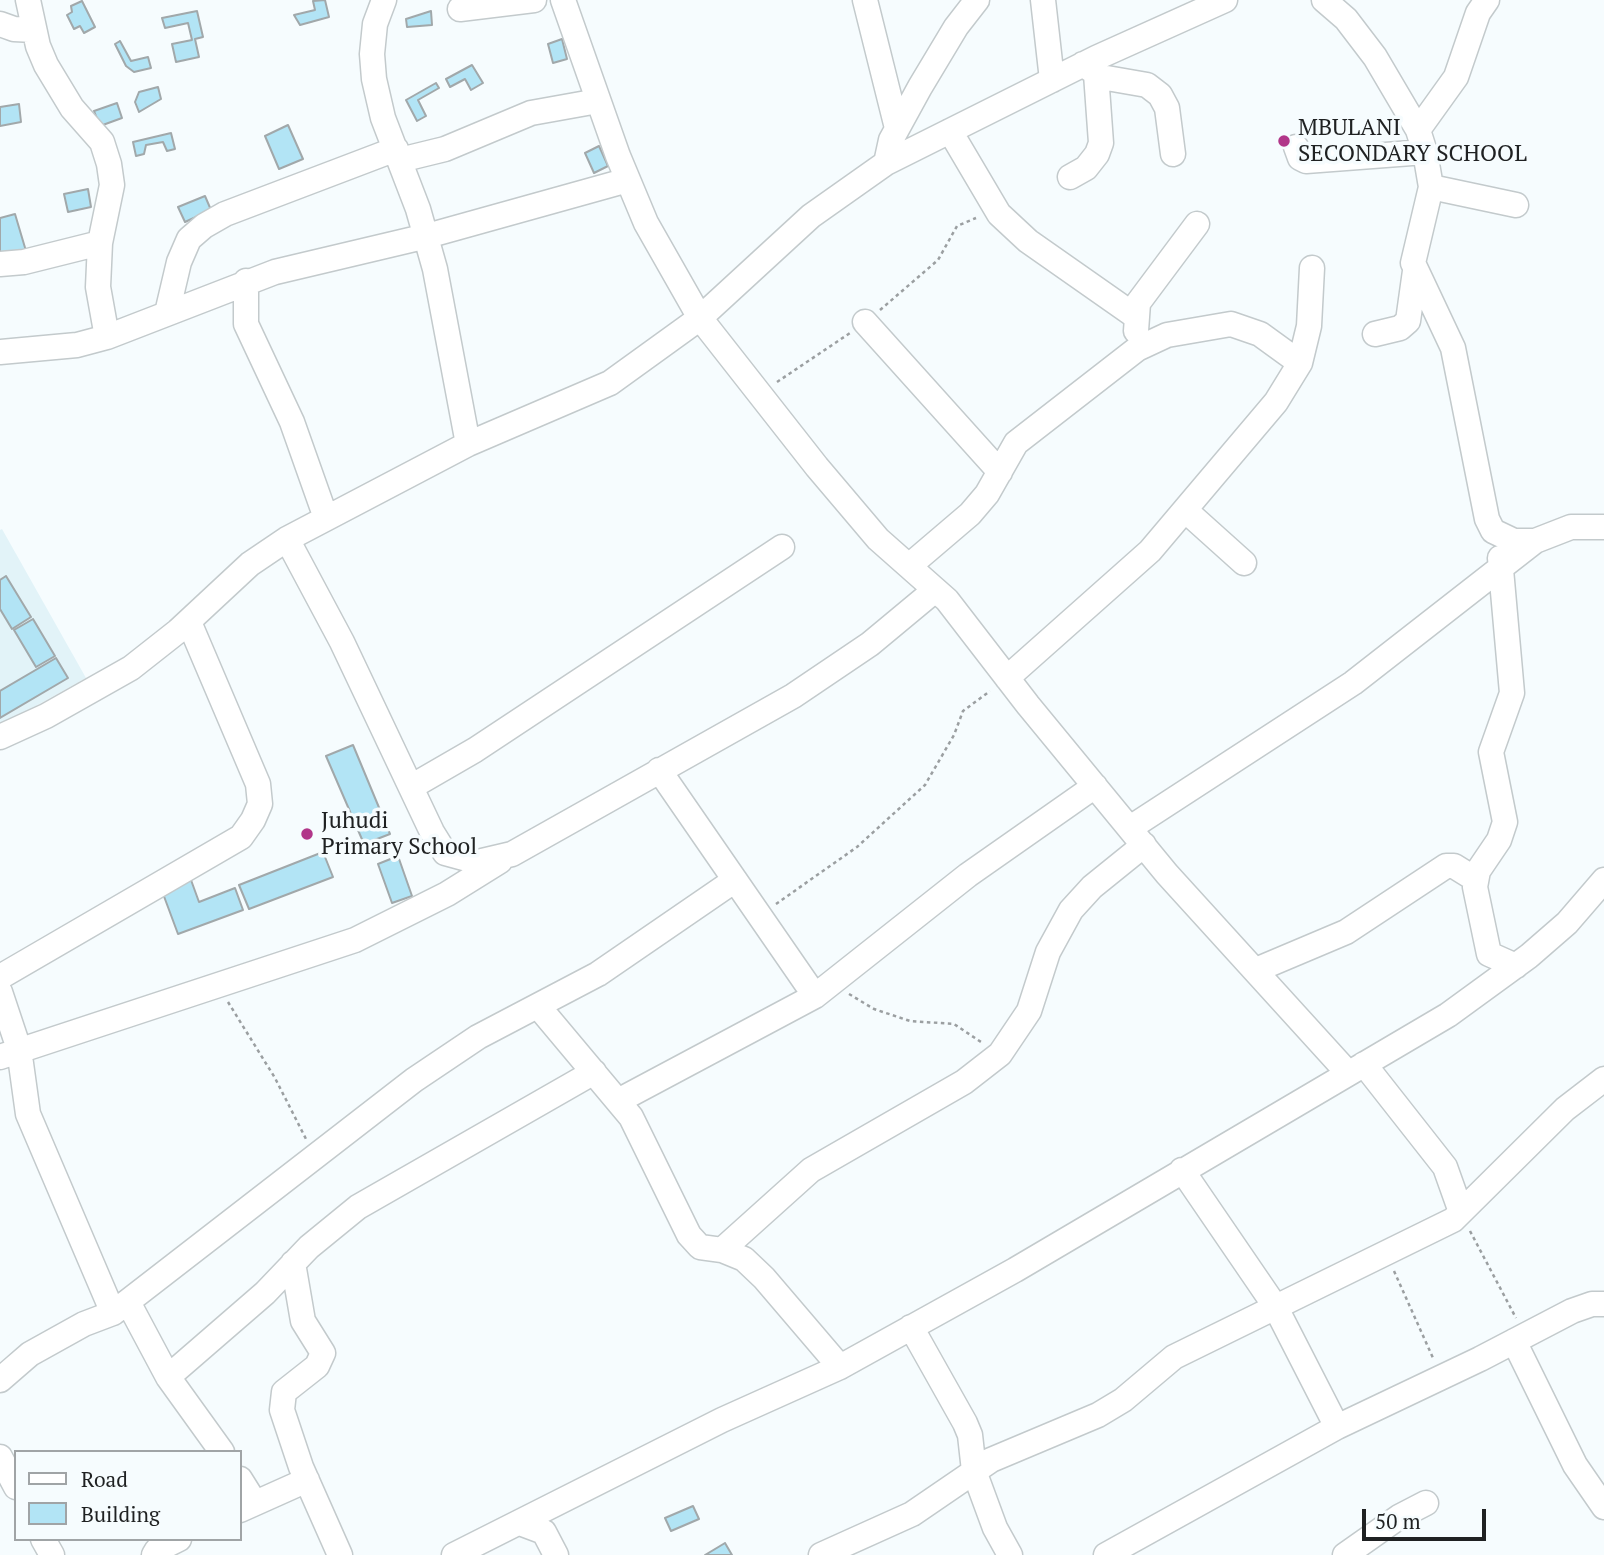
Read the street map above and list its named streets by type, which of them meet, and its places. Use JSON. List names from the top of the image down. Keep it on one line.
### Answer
{"places":["MBULANI SECONDARY SCHOOL","Juhudi Primary School"],"legend":["Road","Building"],"scale_bar":"50 m"}
